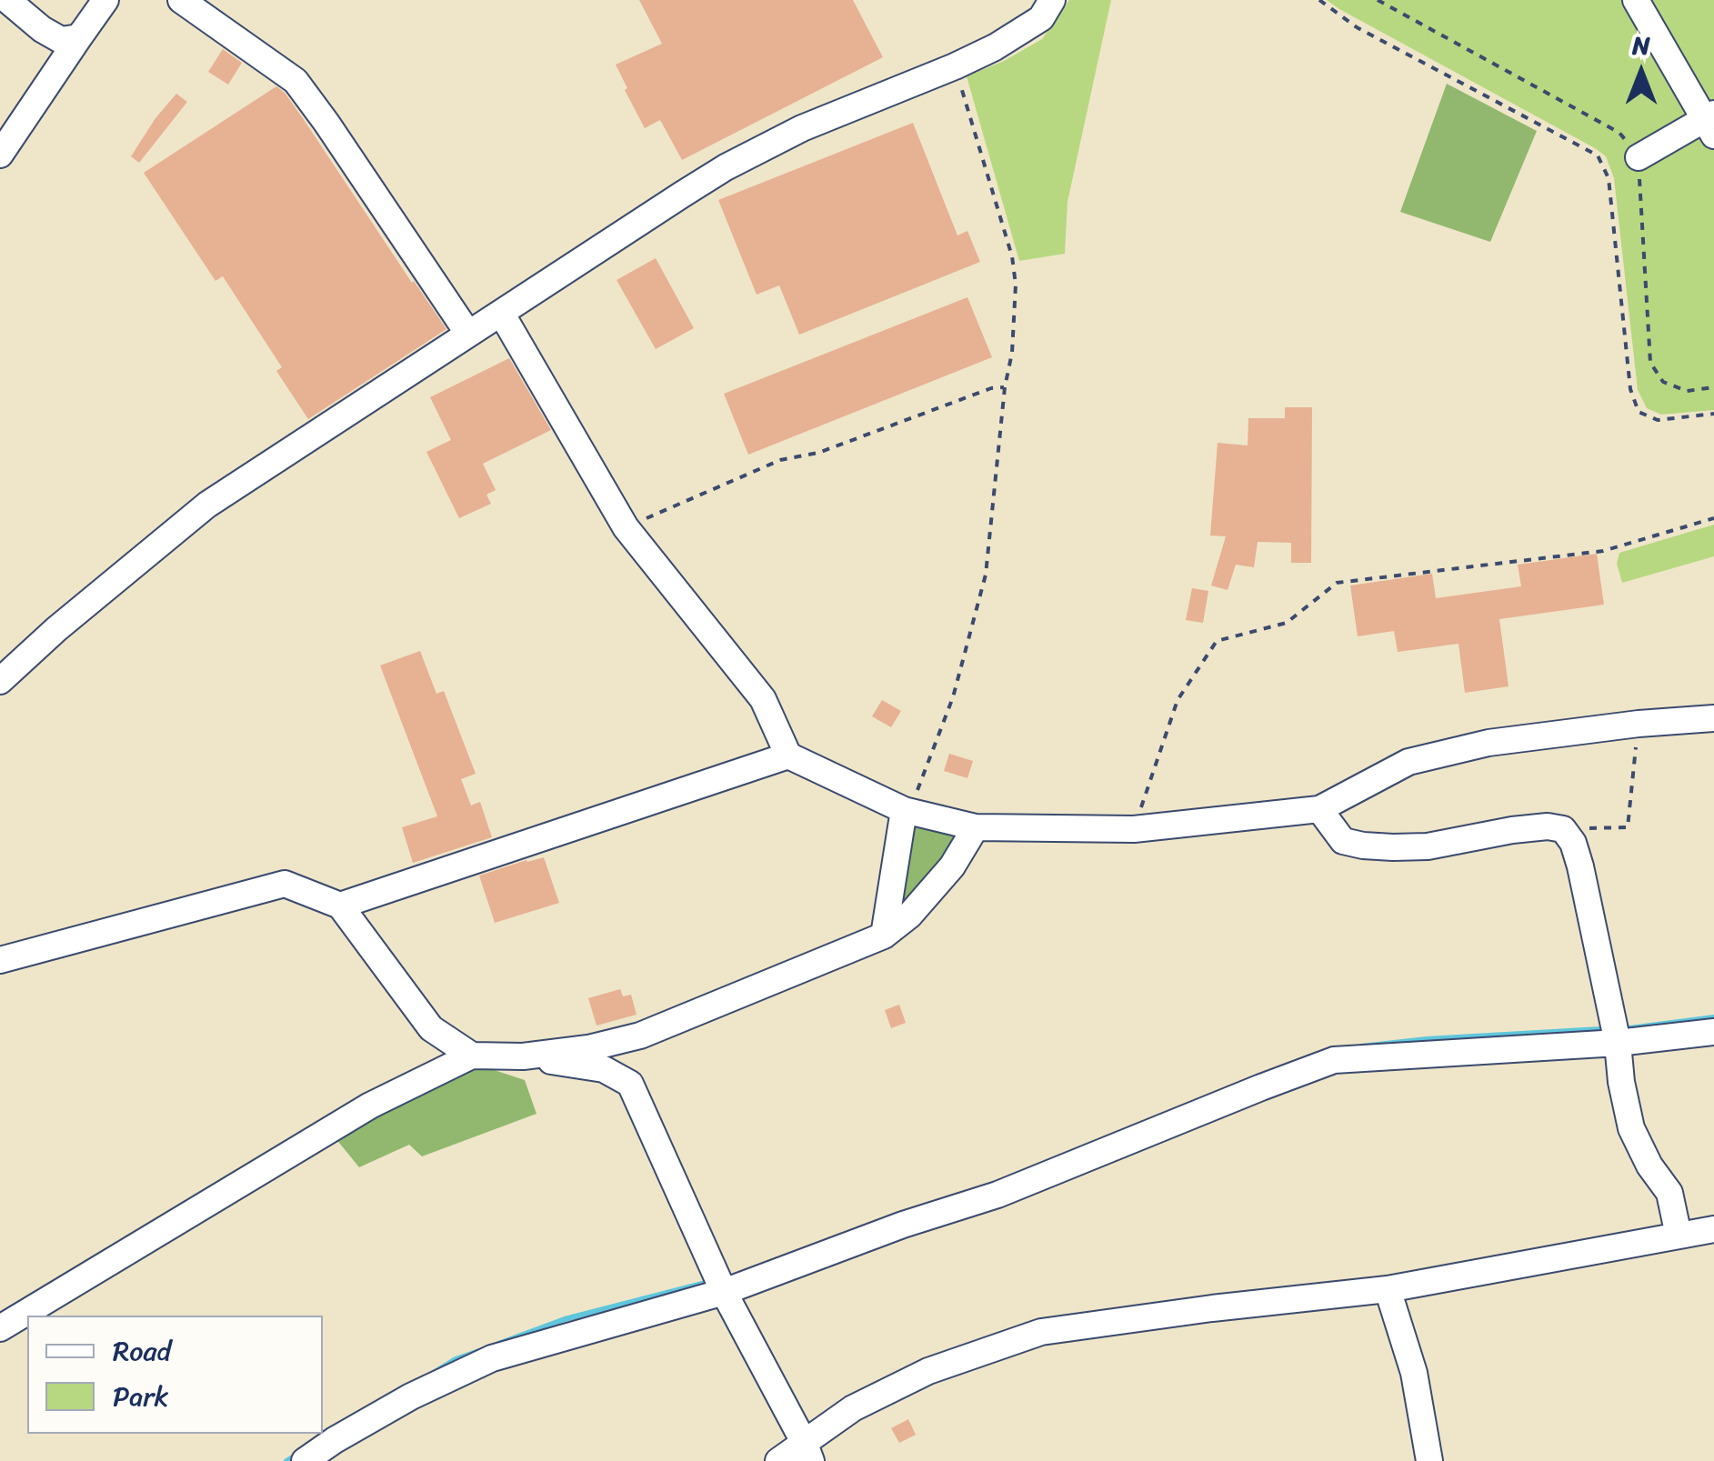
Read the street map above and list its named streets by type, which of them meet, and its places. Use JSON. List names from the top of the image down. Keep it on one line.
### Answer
{"legend":["Road","Park"],"north":"top"}
